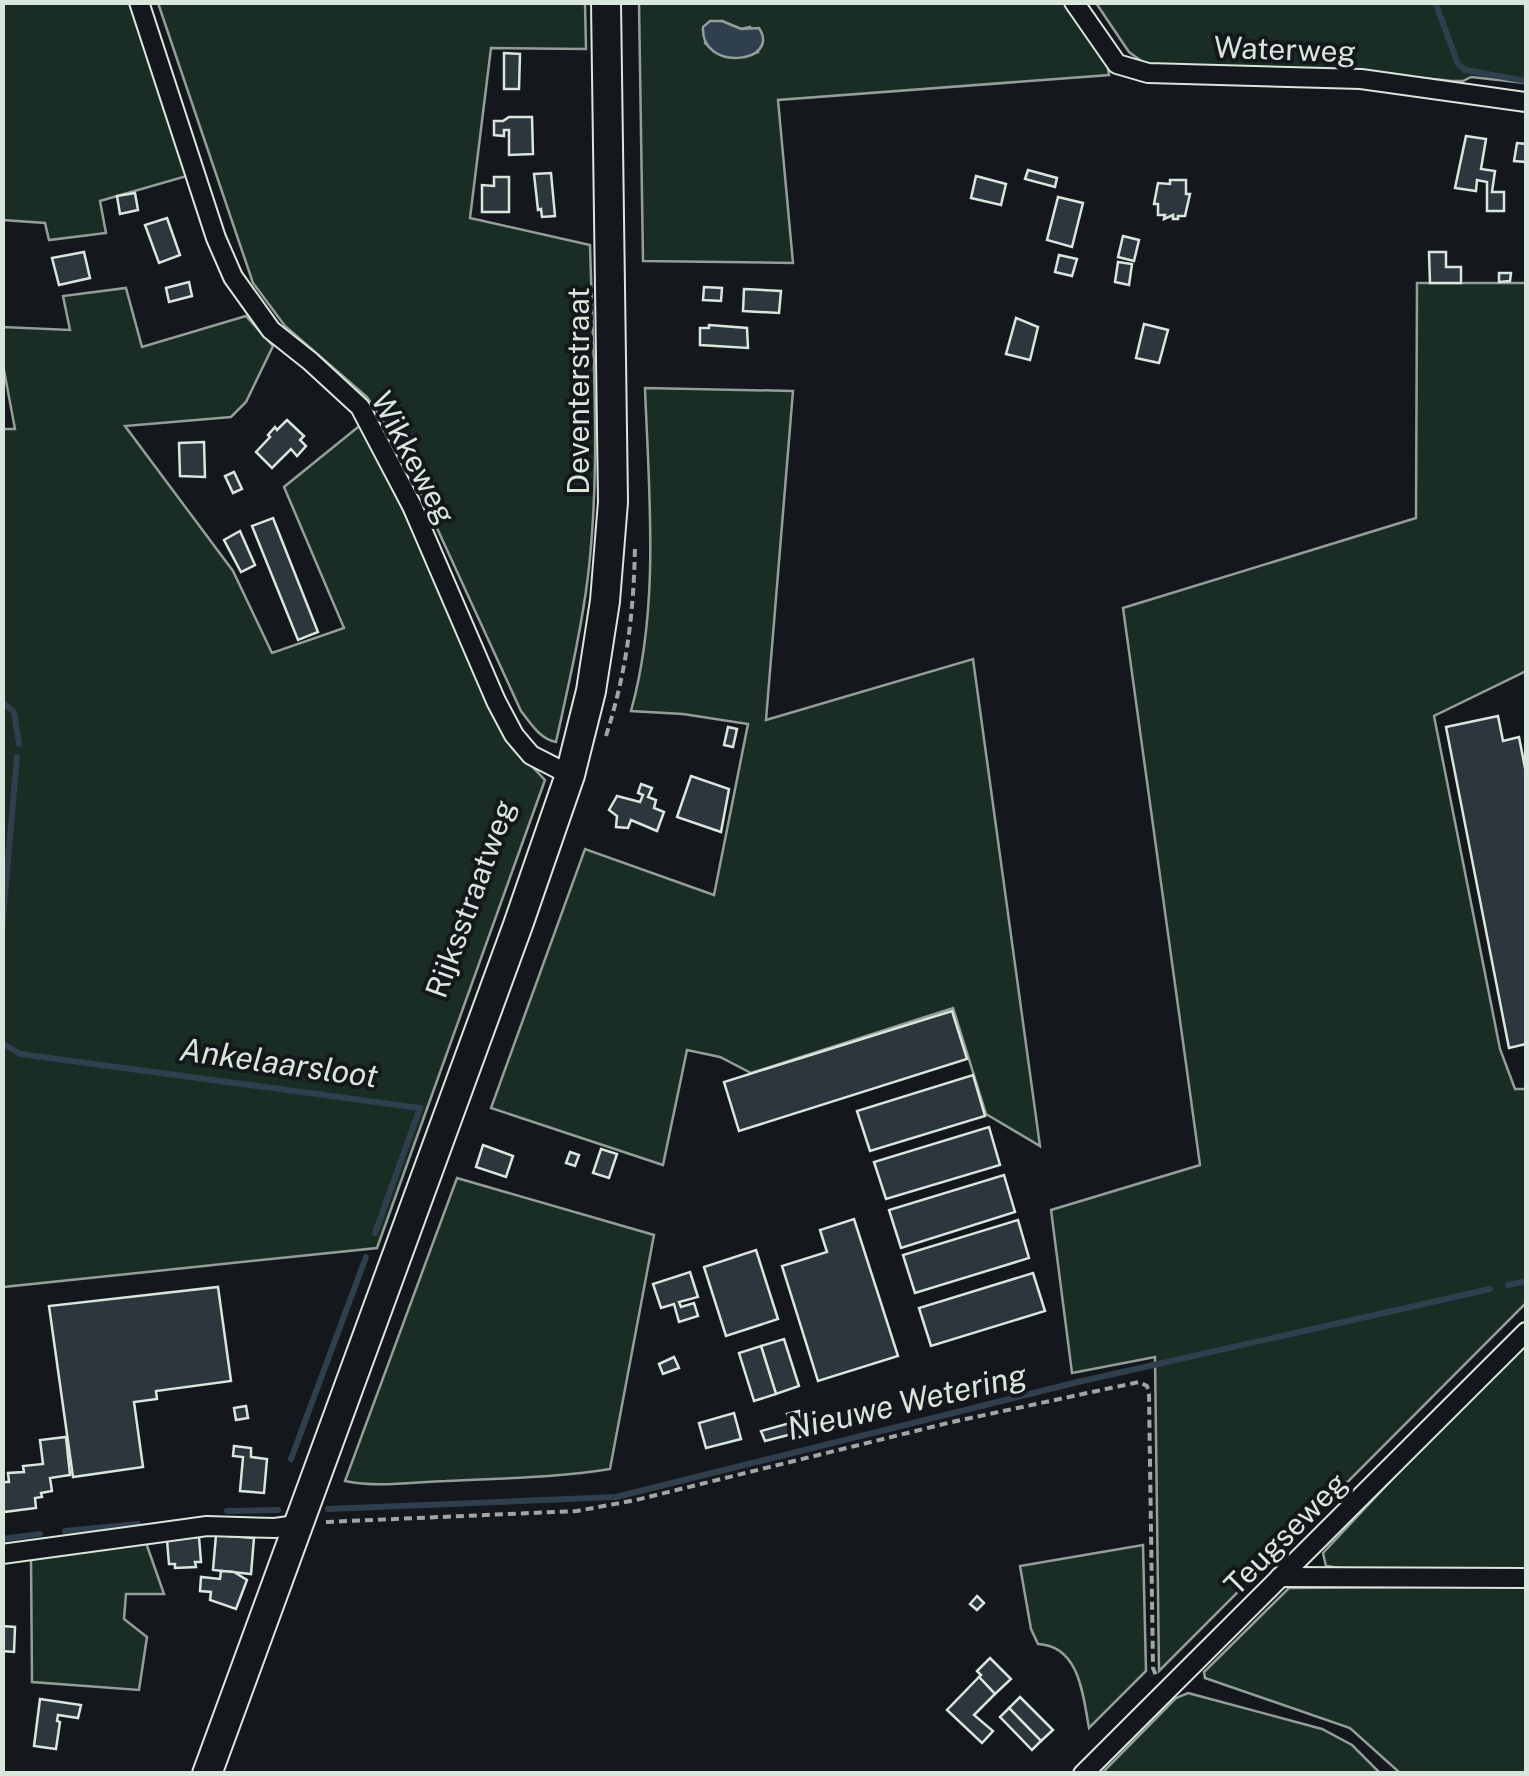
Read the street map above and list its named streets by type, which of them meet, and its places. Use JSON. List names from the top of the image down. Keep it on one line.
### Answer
{"streets":{"main road":["Deventerstraat","Rijksstraatweg"],"street":["Waterweg","Wikkeweg","Teugseweg"]},"crossings":[["Deventerstraat","Wikkeweg"],["Deventerstraat","Rijksstraatweg"],["Wikkeweg","Rijksstraatweg"]],"water":["Ankelaarsloot","Nieuwe Wetering"]}
